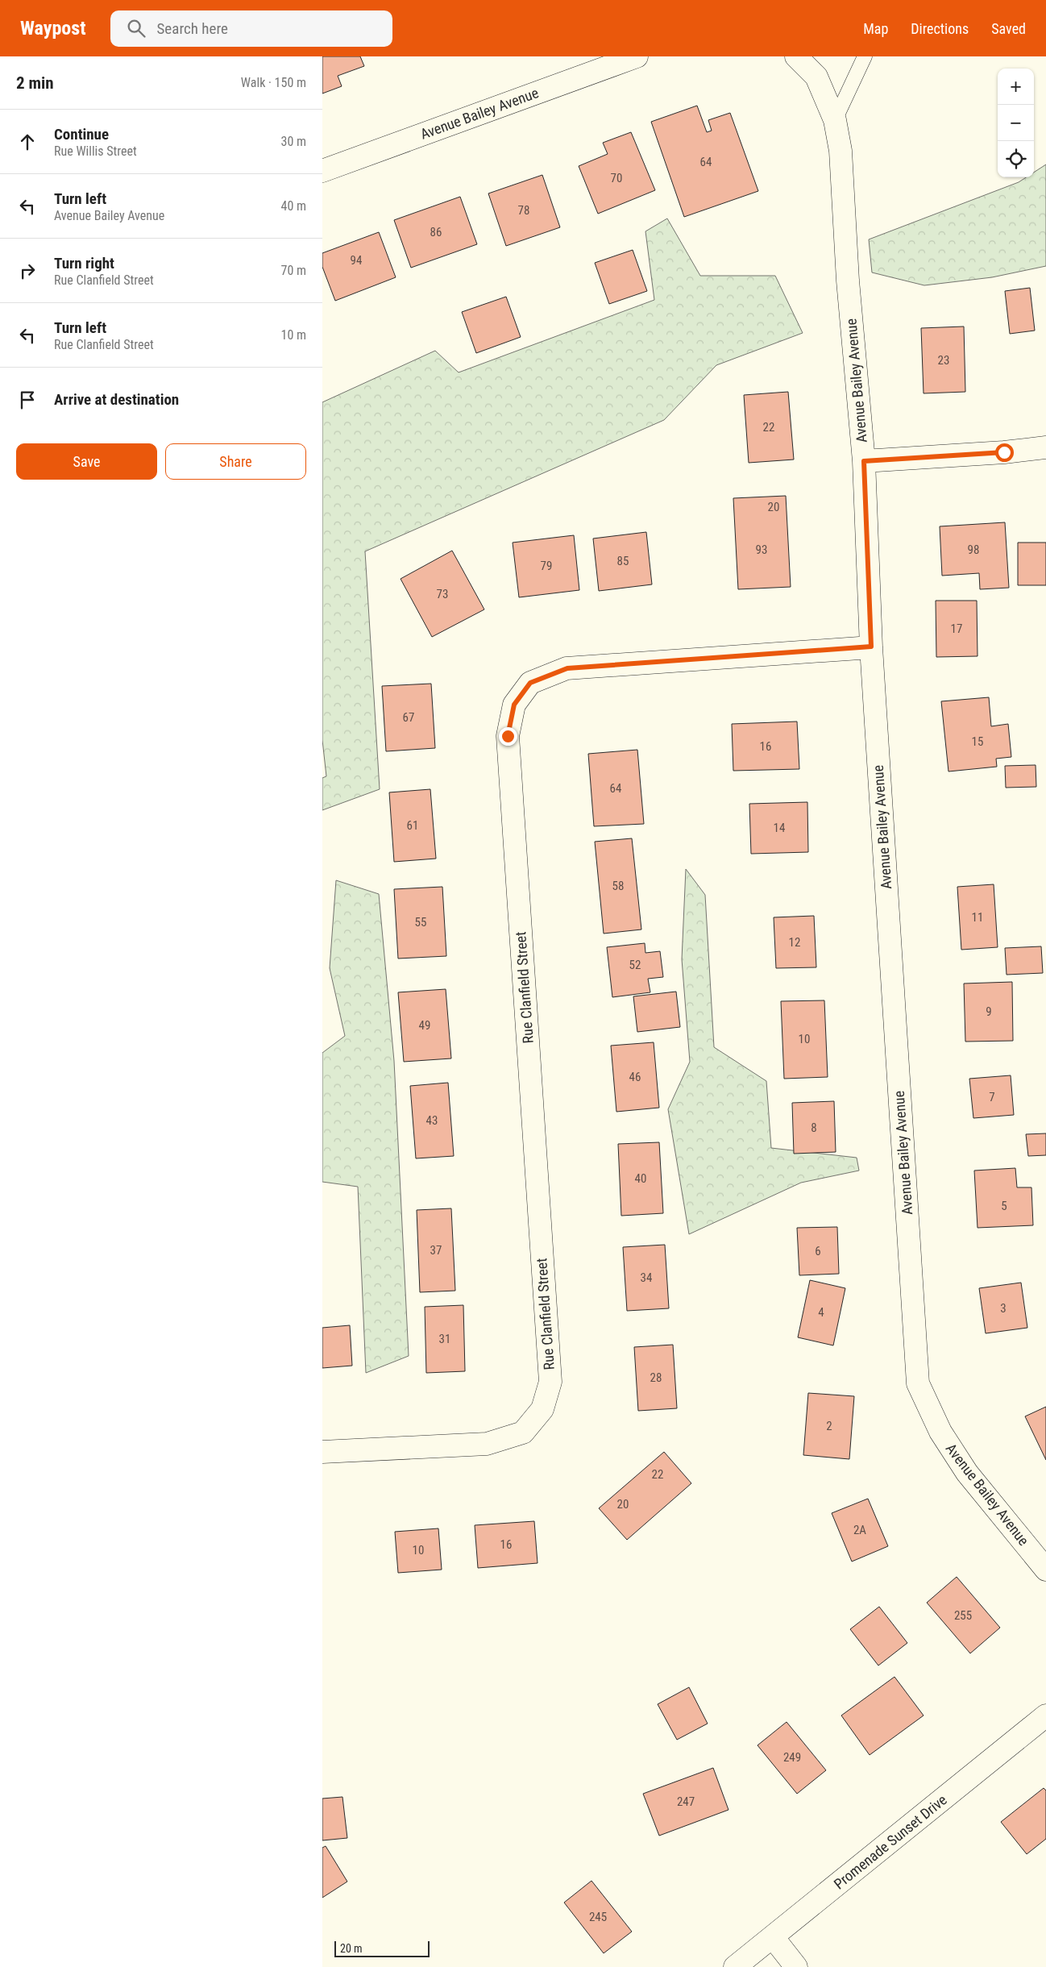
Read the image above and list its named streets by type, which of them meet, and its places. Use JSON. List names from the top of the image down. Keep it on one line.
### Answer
{"streets":{"street":["Avenue Bailey Avenue","Rue Clanfield Street","Promenade Sunset Drive"]},"crossings":[["Avenue Bailey Avenue","Rue Clanfield Street"]],"house_numbers":["64","70","78","86","94","23","22","20","93","98","85","79","73","17","67","15","16","64","61","14","58","11","55","12","52","9","49","10","46","7","43","8","40","5","37","6","34","3","4","31","28","2","22","20","2A","16","10","255","249","247","245"],"scale_bar":"20 m","page":{"header":"Waypost","search":"Search here","nav":["Map","Directions","Saved"],"heading":["2 min","Walk · 150 m"],"map_buttons":["+","−"],"list":[["Continue","Rue Willis Street","30 m"],["Turn left","Avenue Bailey Avenue","40 m"],["Turn right","Rue Clanfield Street","70 m"],["Turn left","Rue Clanfield Street","10 m"],"Arrive at destination"],"buttons":["Save","Share"],"scale":"20 m"}}
